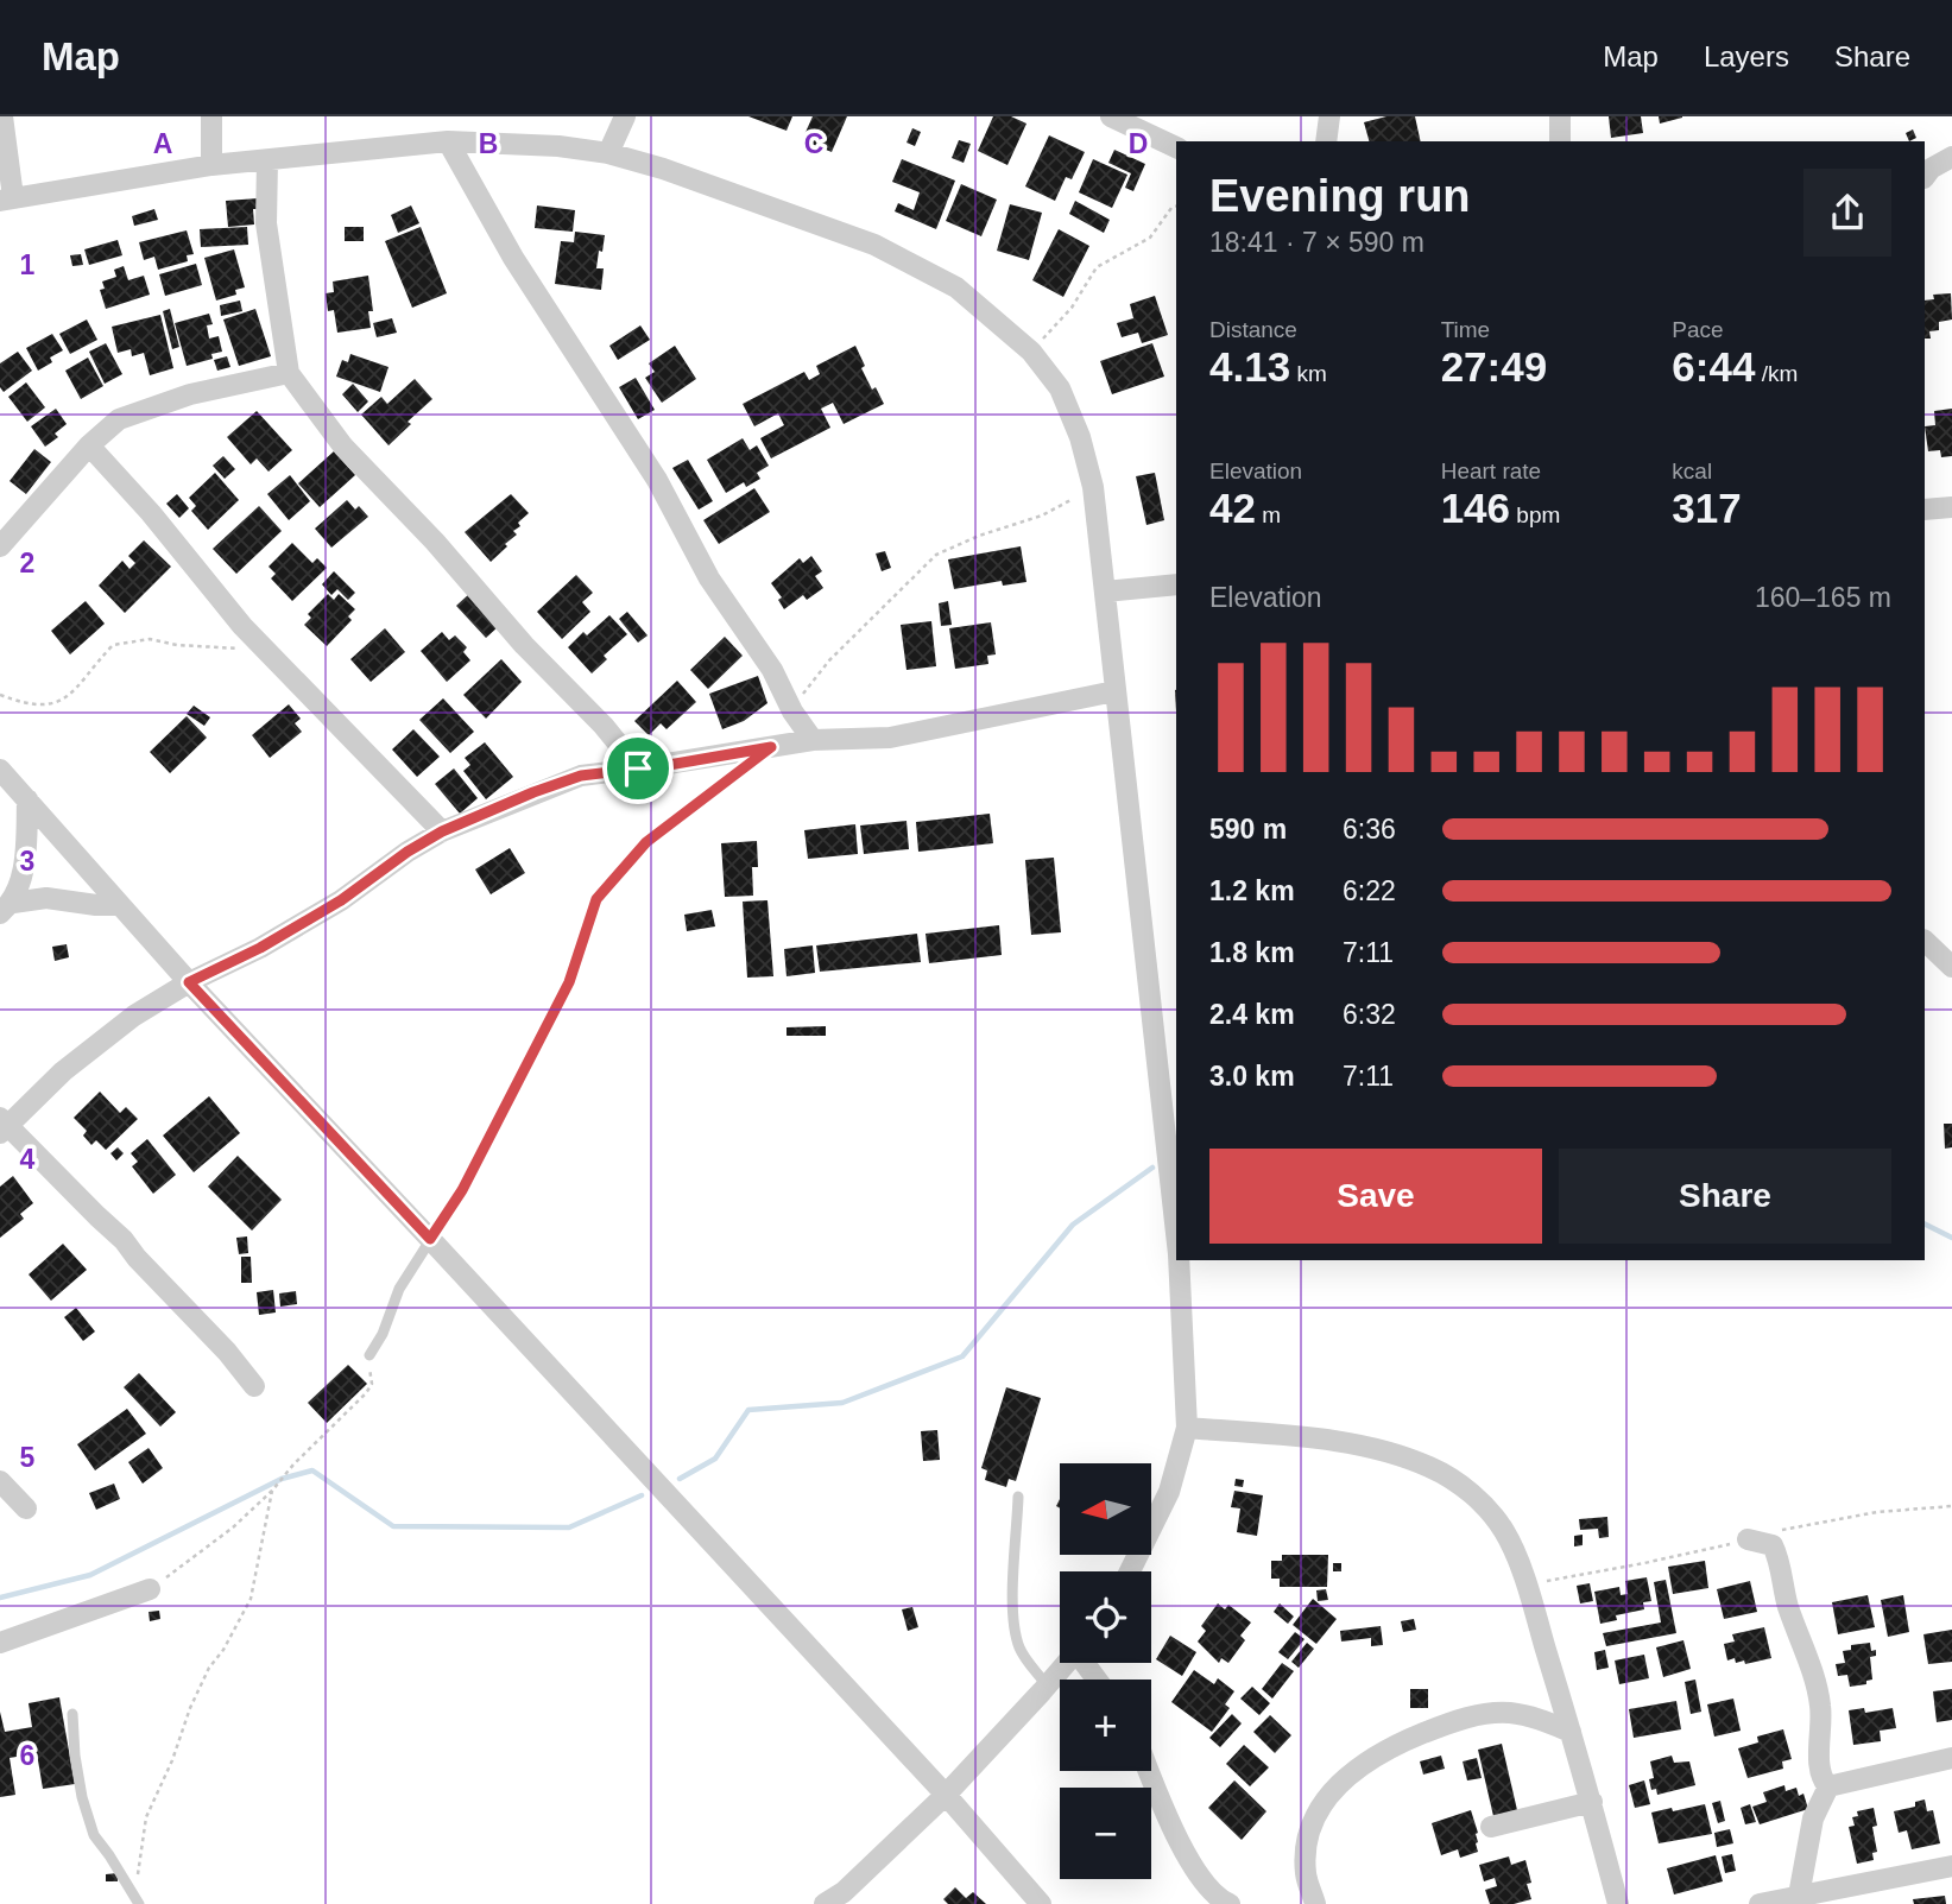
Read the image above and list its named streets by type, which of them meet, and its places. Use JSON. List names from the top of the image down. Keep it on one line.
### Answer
{"north":"left","page":{"header":"Map","nav":["Map","Layers","Share"],"heading":["Evening run","18:41 · 7 × 590 m"],"stats":[["Distance","4.13 km"],["Time","27:49"],["Pace","6:44 /km"],["Elevation","42 m"],["Heart rate","146 bpm"],["kcal","317"]],"chart":["Elevation","160–165 m"],"list":[{"name":"590 m","note":"6:36"},{"name":"1.2 km","note":"6:22"},{"name":"1.8 km","note":"7:11"},{"name":"2.4 km","note":"6:32"},{"name":"3.0 km","note":"7:11"}],"buttons":["Save","Share"],"map_buttons":["+","−"]},"grid":{"columns":["A","B","C","D"],"rows":["1","2","3","4","5","6"]}}
